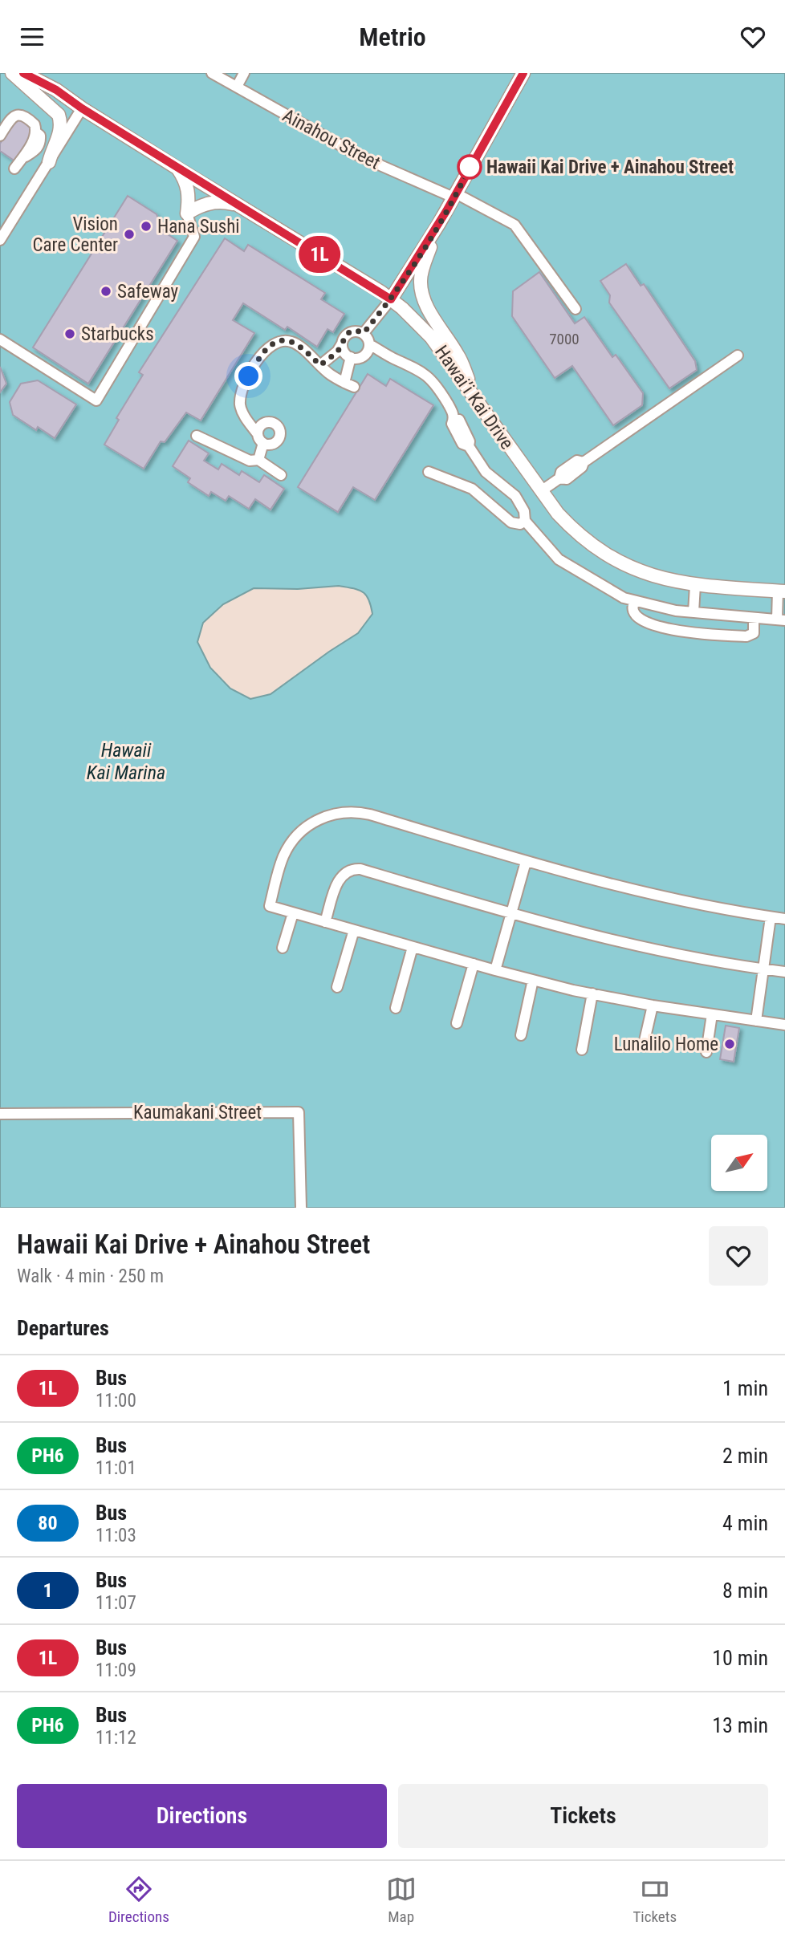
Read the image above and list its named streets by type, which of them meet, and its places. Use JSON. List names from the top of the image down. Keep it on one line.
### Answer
{"streets":{"main road":["Hawai’i Kai Drive"],"street":["Ainahou Street","Kaumakani Street"]},"water":["Hawaii Kai Marina"],"places":["Hawaii Kai Drive + Ainahou Street","Hana Sushi","Vision Care Center","Safeway","Starbucks","Lunalilo Home"],"lines":["bus line 1L"],"house_numbers":["7000"],"north":"top right","page":{"header":"Metrio","on_map":"1L","heading":[["Hawaii Kai Drive + Ainahou Street","Walk · 4 min · 250 m"],"Departures"],"list":[{"mark":"1L","name":"Bus","note":"11:00","value":"1 min"},{"mark":"PH6","name":"Bus","note":"11:01","value":"2 min"},{"mark":"80","name":"Bus","note":"11:03","value":"4 min"},{"mark":"1","name":"Bus","note":"11:07","value":"8 min"},{"mark":"1L","name":"Bus","note":"11:09","value":"10 min"},{"mark":"PH6","name":"Bus","note":"11:12","value":"13 min"}],"buttons":["Directions","Tickets"],"tabs":["Directions","Map","Tickets"]}}
